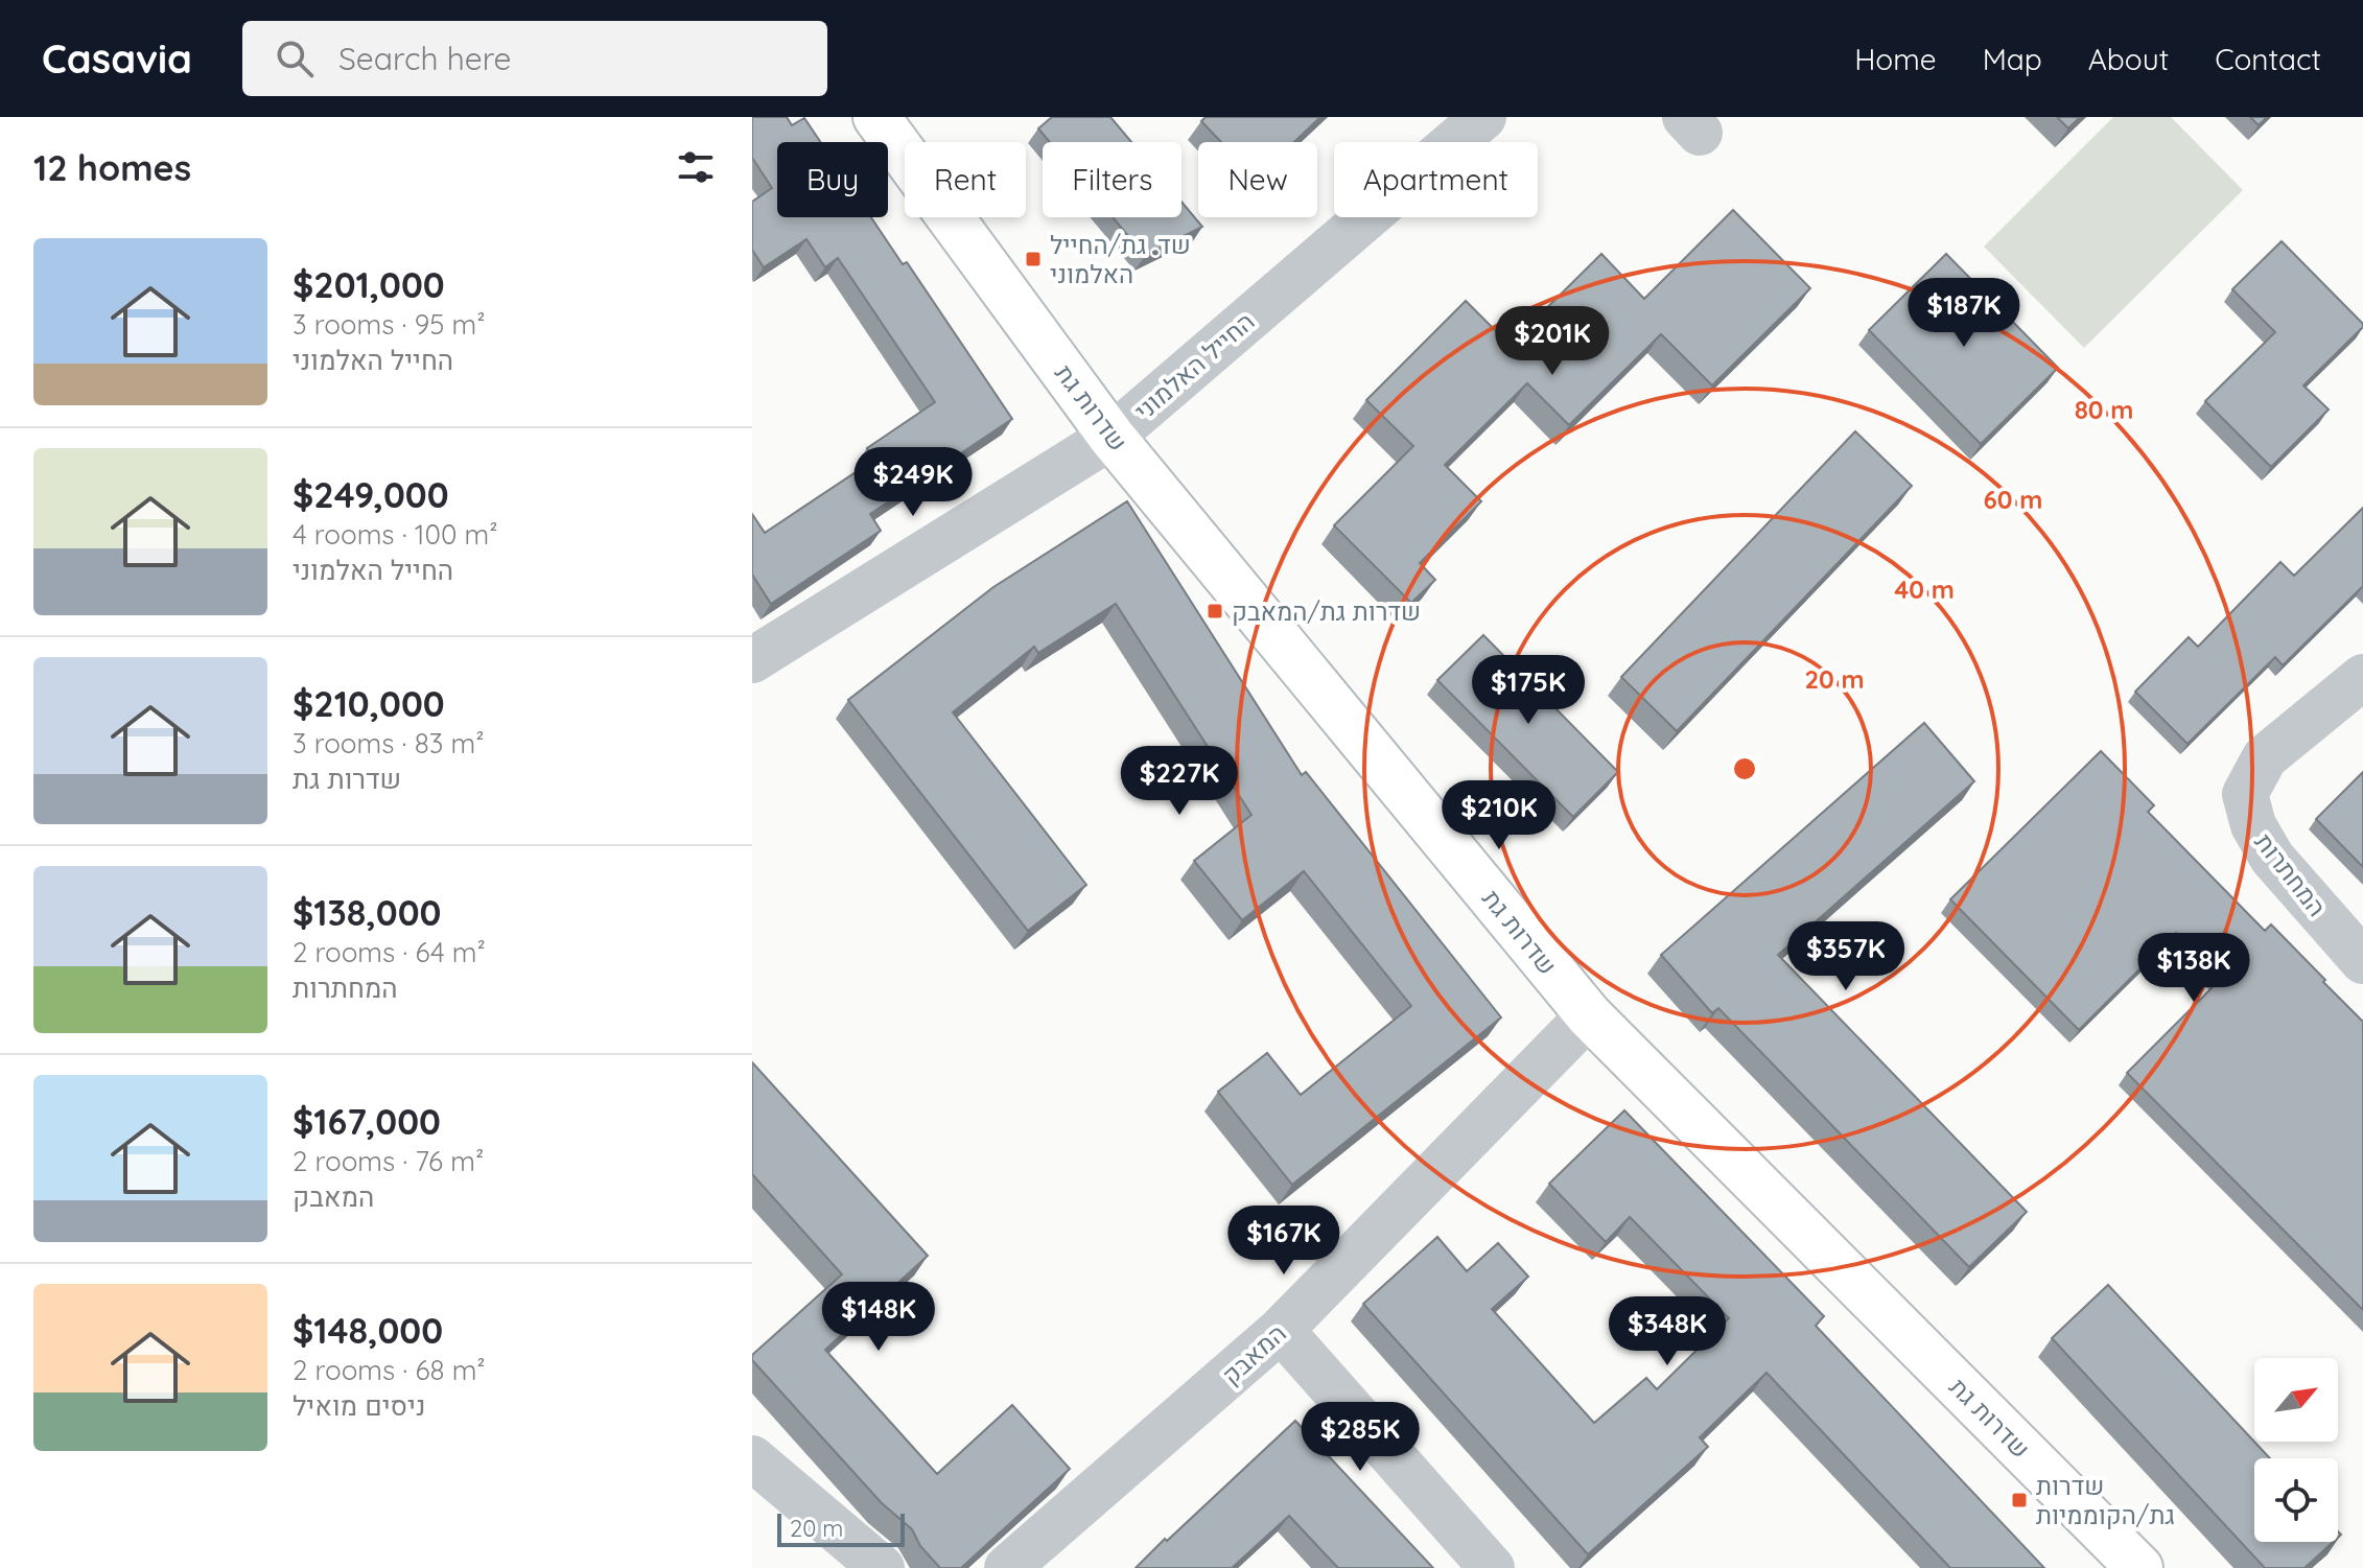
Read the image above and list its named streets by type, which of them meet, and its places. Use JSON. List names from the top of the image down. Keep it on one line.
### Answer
{"streets":{"street":["החייל האלמוני","שדרות גת","המחתרות","המאבק"]},"crossings":[["החייל האלמוני","שדרות גת"],["שדרות גת","המאבק"]],"places":{"transit":["שד. גת/החייל האלמוני","שדרות גת/המאבק","שדרות גת/הקוממיות"]},"scale_bar":"20 m","north":"top right","page":{"header":"Casavia","search":"Search here","nav":["Home","Map","About","Contact"],"heading":"12 homes","chip":["Buy","Rent","Filters","New","Apartment"],"list":[{"name":"$201,000","note":"3 rooms · 95 m² · החייל האלמוני"},{"name":"$249,000","note":"4 rooms · 100 m² · החייל האלמוני"},{"name":"$210,000","note":"3 rooms · 83 m² · שדרות גת"},{"name":"$138,000","note":"2 rooms · 64 m² · המחתרות"},{"name":"$167,000","note":"2 rooms · 76 m² · המאבק"},{"name":"$148,000","note":"2 rooms · 68 m² · ניסים מואיל"}],"price":["$187K","$201K","$249K","$175K","$227K","$210K","$357K","$138K","$167K","$148K","$348K","$285K"],"scale":"20 m"},"rings":["80 m","60 m","40 m","20 m"]}
